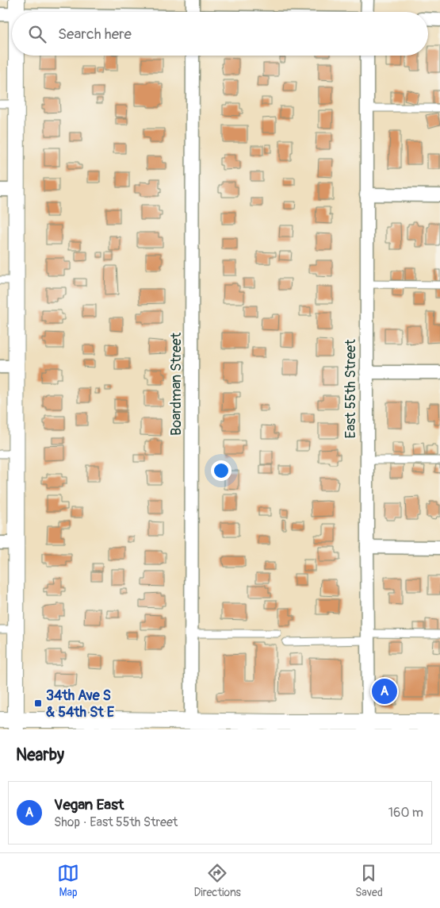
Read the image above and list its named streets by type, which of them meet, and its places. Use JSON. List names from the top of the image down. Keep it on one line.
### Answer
{"streets":{"street":["Boardman Street","East 55th Street"]},"places":{"transit":["34th Ave S & 54th St E"]},"page":{"search":"Search here","pins":"A","heading":"Nearby","list":[{"mark":"A","name":"Vegan East","note":"Shop · East 55th Street","value":"160 m"}],"nav":["Map","Directions","Saved"]}}
